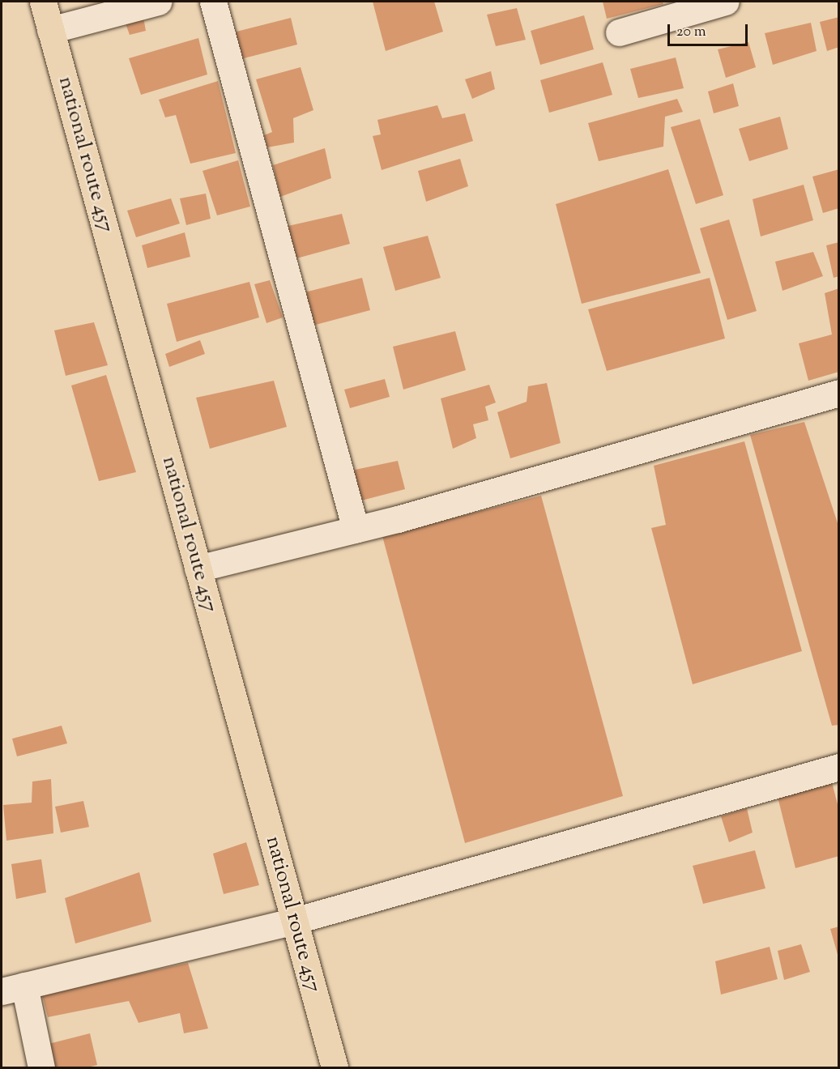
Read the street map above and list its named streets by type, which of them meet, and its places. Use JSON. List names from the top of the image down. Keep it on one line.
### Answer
{"streets":{"highway":["national route 457"]},"scale_bar":"20 m"}
